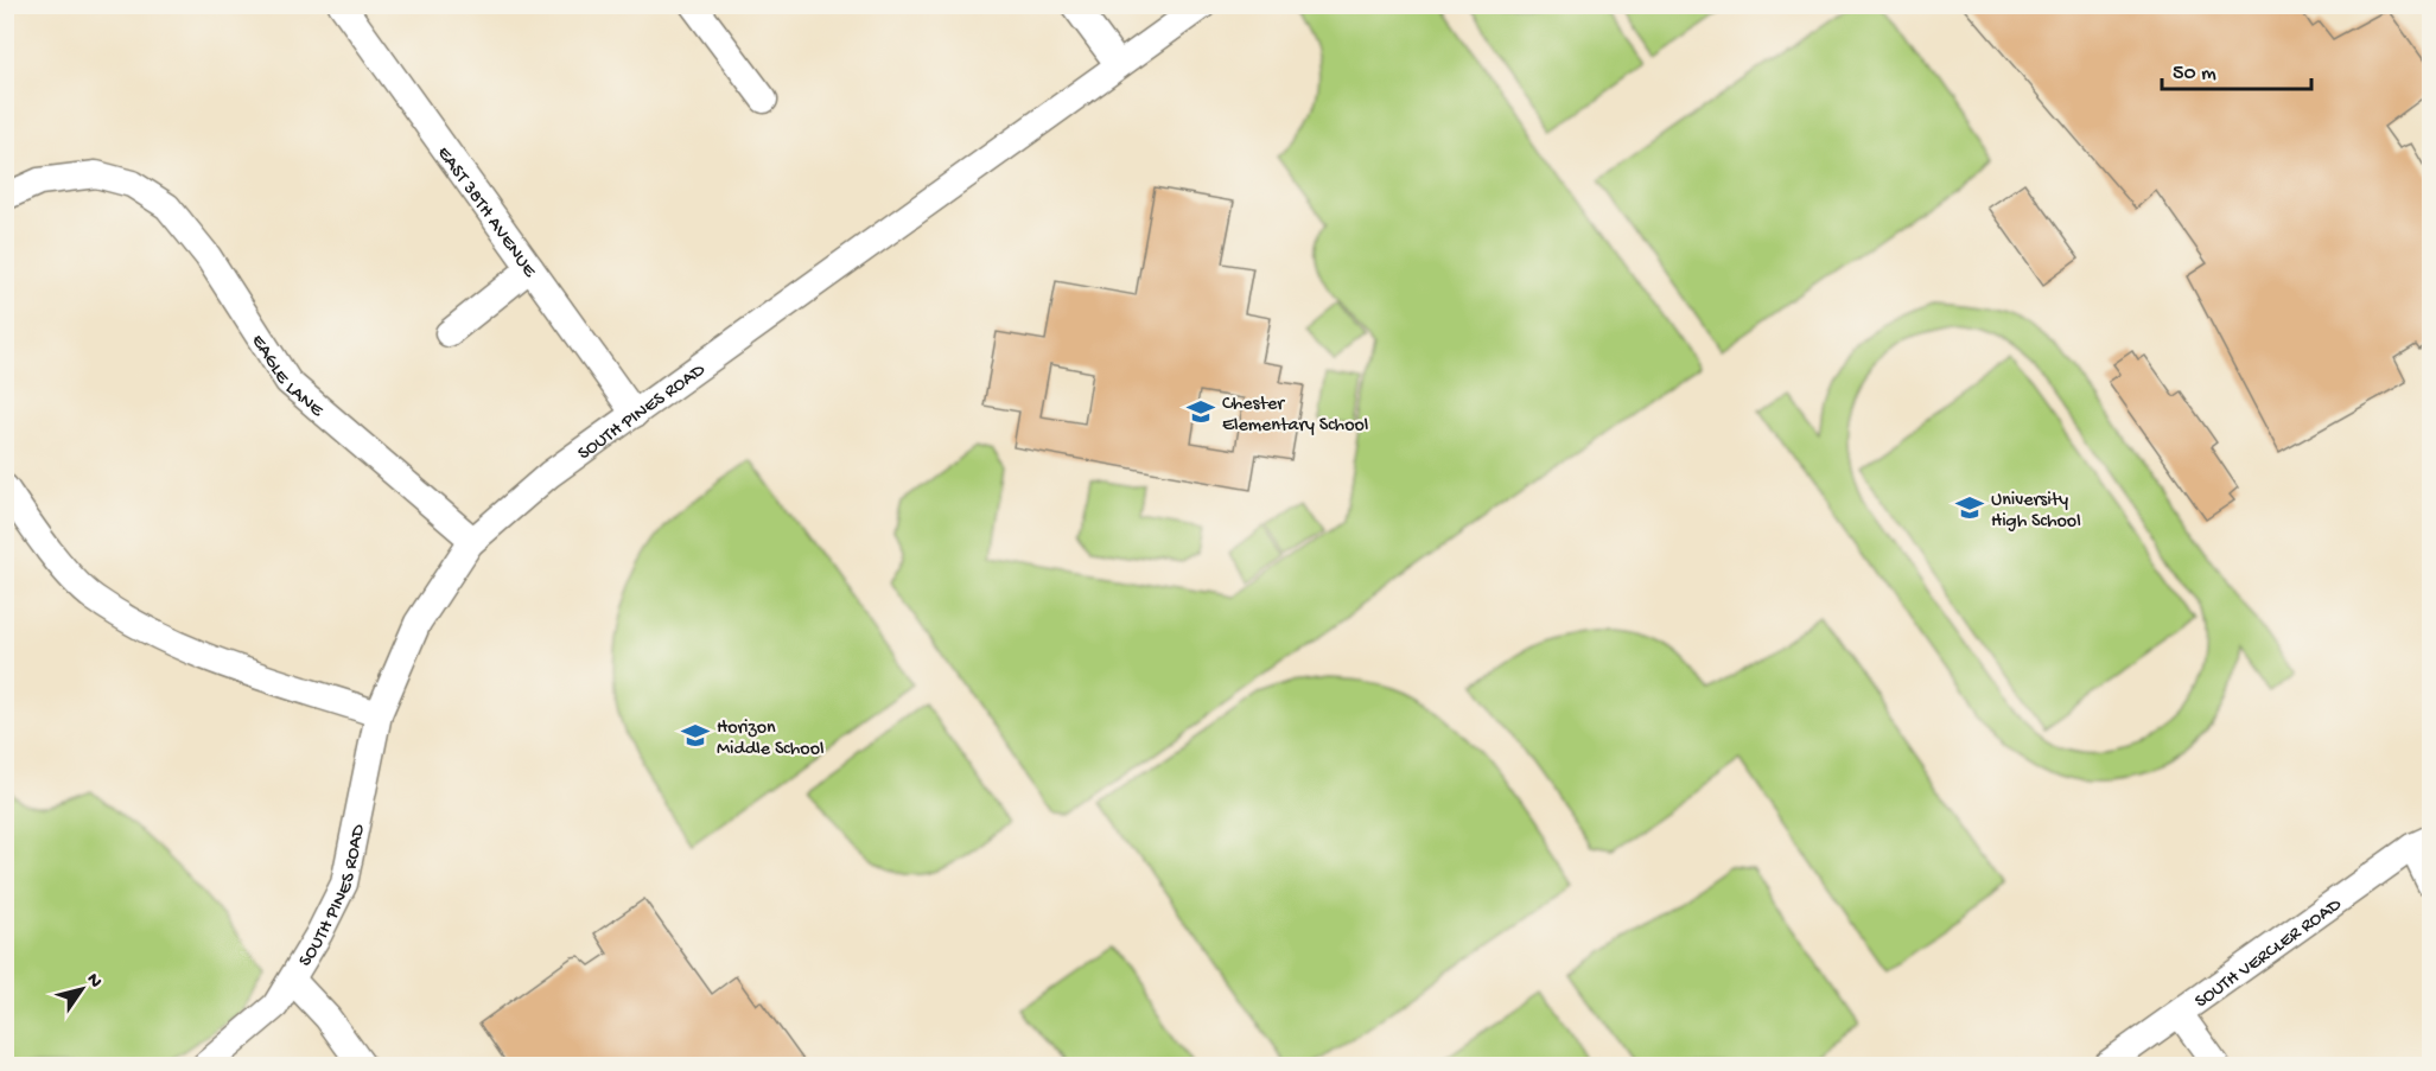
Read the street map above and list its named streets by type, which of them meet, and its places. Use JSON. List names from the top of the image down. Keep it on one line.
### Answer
{"streets":{"street":["EAST 38TH AVENUE","EAGLE LANE","SOUTH PINES ROAD","SOUTH VERCLER ROAD"]},"crossings":[["EAST 38TH AVENUE","SOUTH PINES ROAD"],["EAGLE LANE","SOUTH PINES ROAD"]],"places":{"school or university":["Chester Elementary School","University High School","Horizon Middle School"]},"scale_bar":"50 m","north":"top right"}
